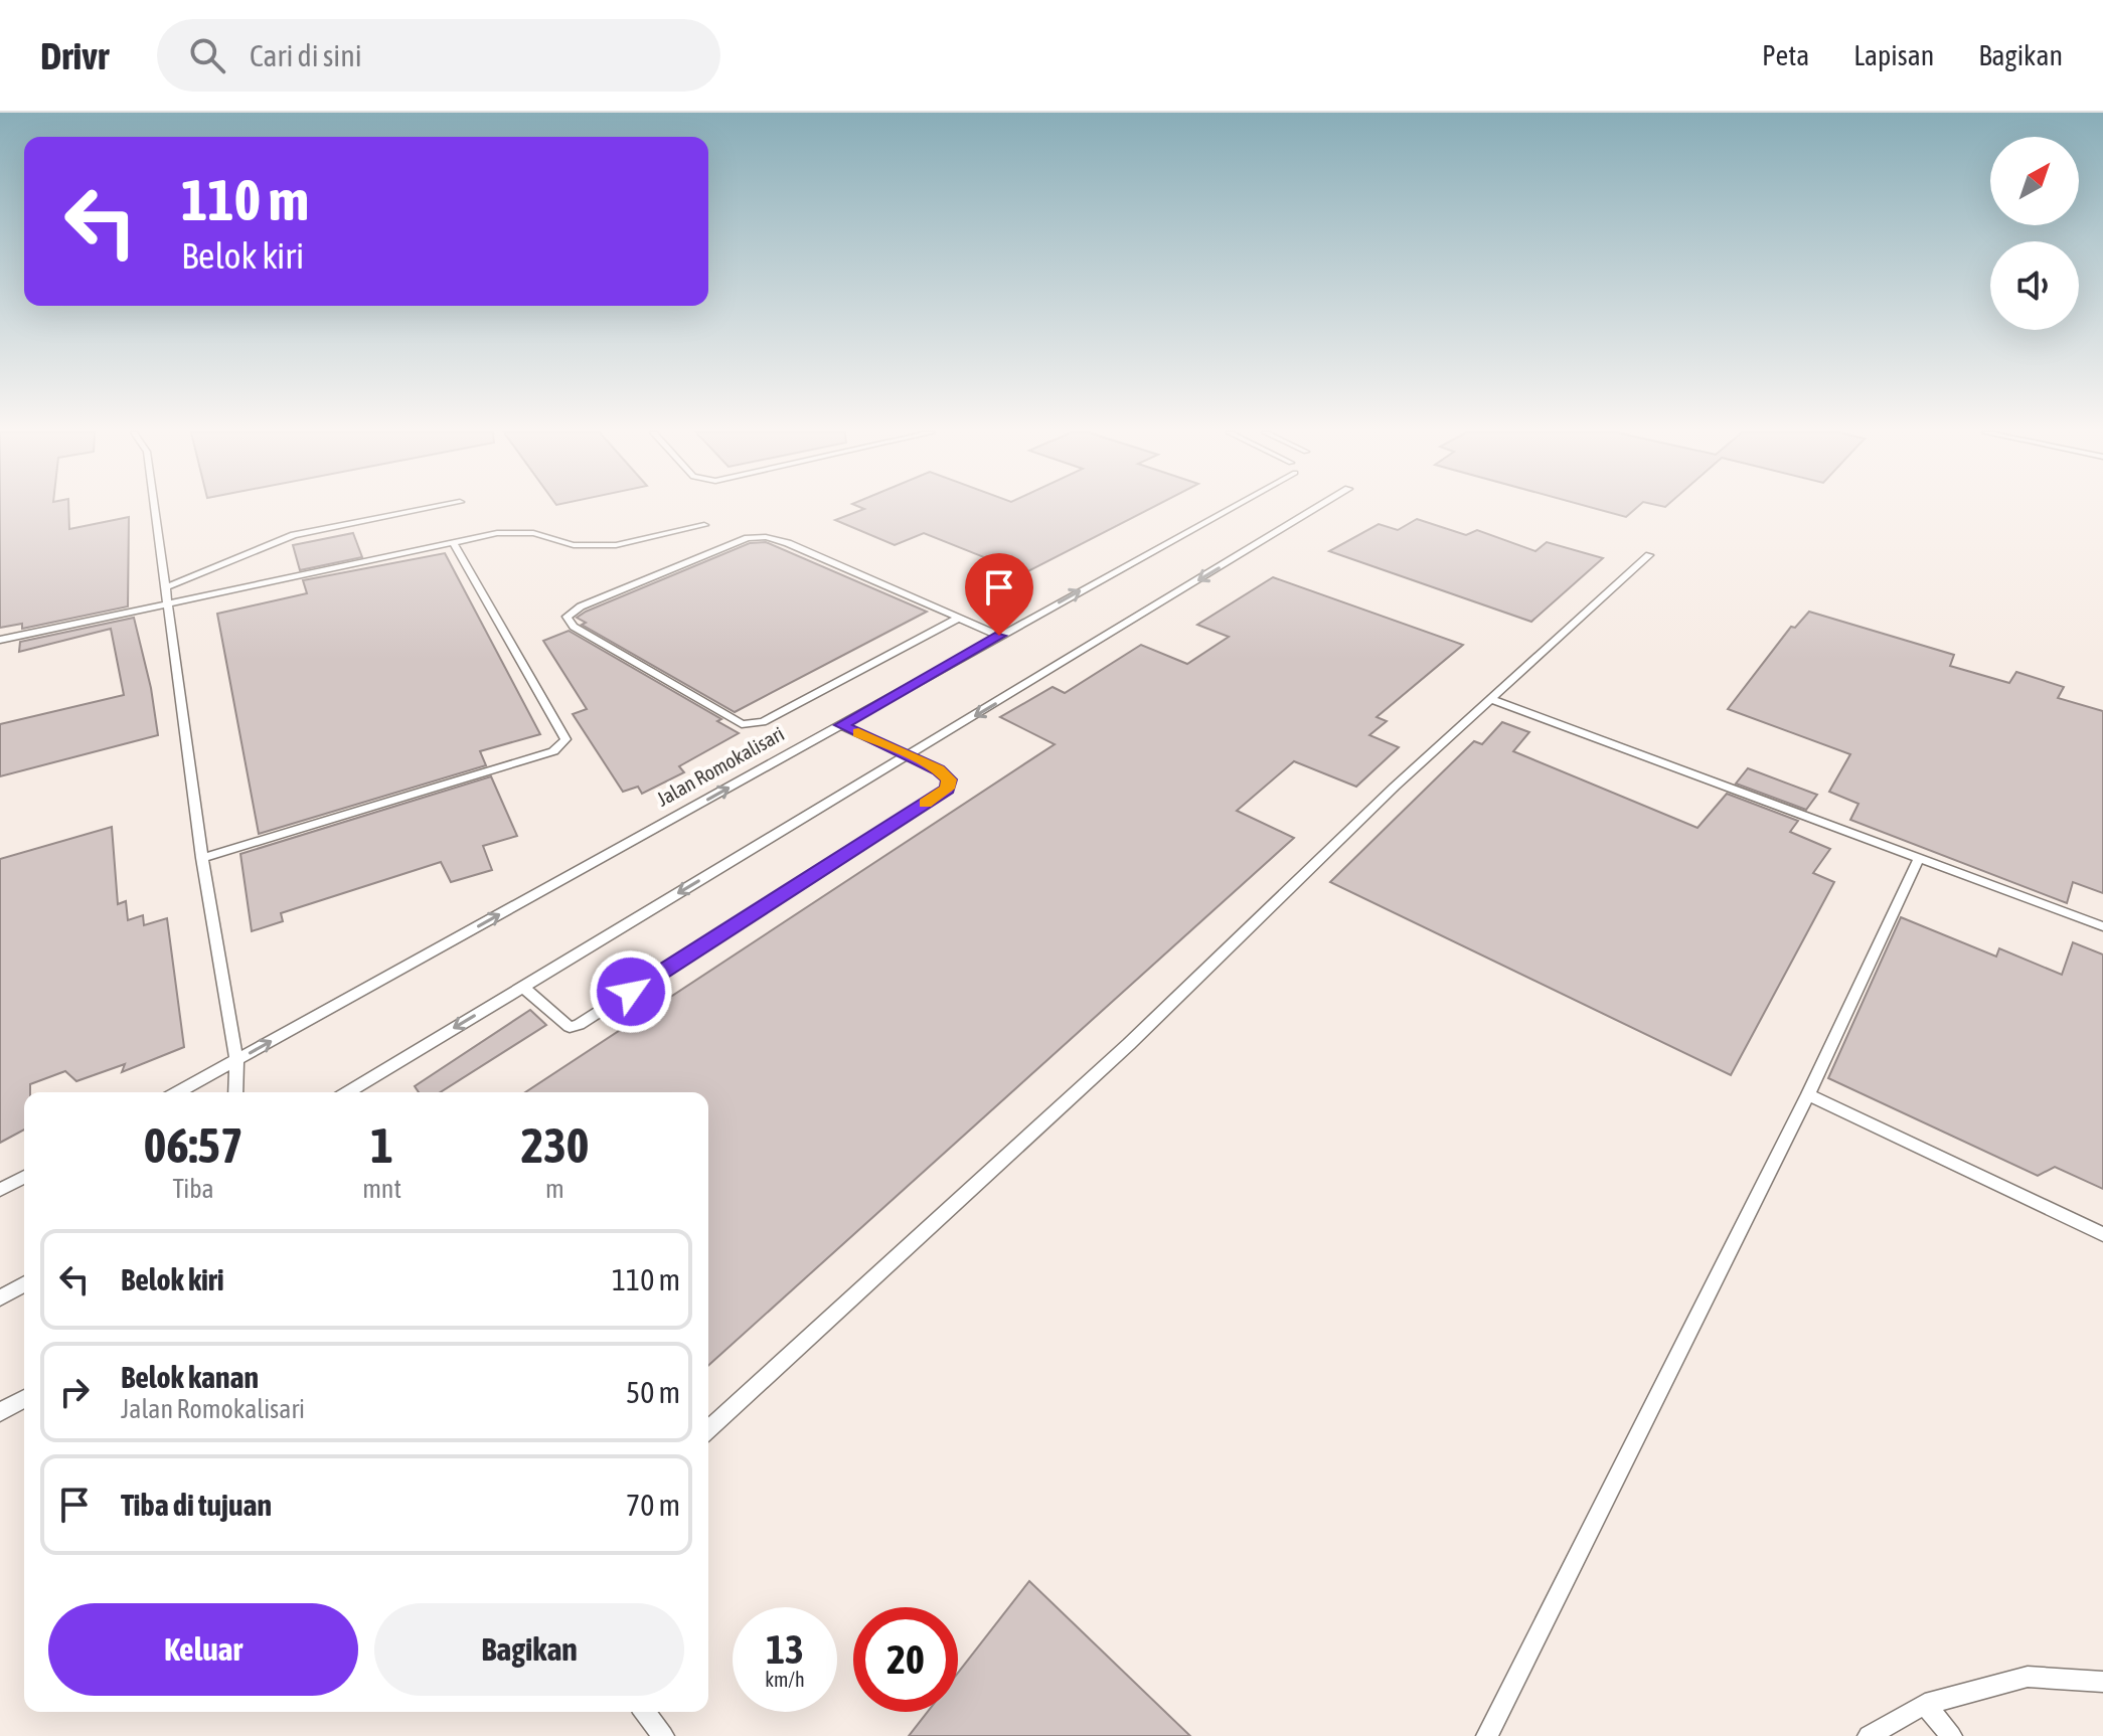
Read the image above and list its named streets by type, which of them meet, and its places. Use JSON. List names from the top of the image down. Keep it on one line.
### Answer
{"streets":{"lane":["Jalan Romokalisari"]},"north":"top right","page":{"header":"Drivr","search":"Cari di sini","nav":["Peta","Lapisan","Bagikan"],"turn":["110 m","Belok kiri"],"eta":["06:57","Tiba","1","mnt","230","m"],"list":[{"name":"Belok kiri","value":"110 m"},{"name":"Belok kanan","note":"Jalan Romokalisari","value":"50 m"},{"name":"Tiba di tujuan","value":"70 m"}],"buttons":["Keluar","Bagikan"],"speed":"13 km/h","limit":"20"}}
